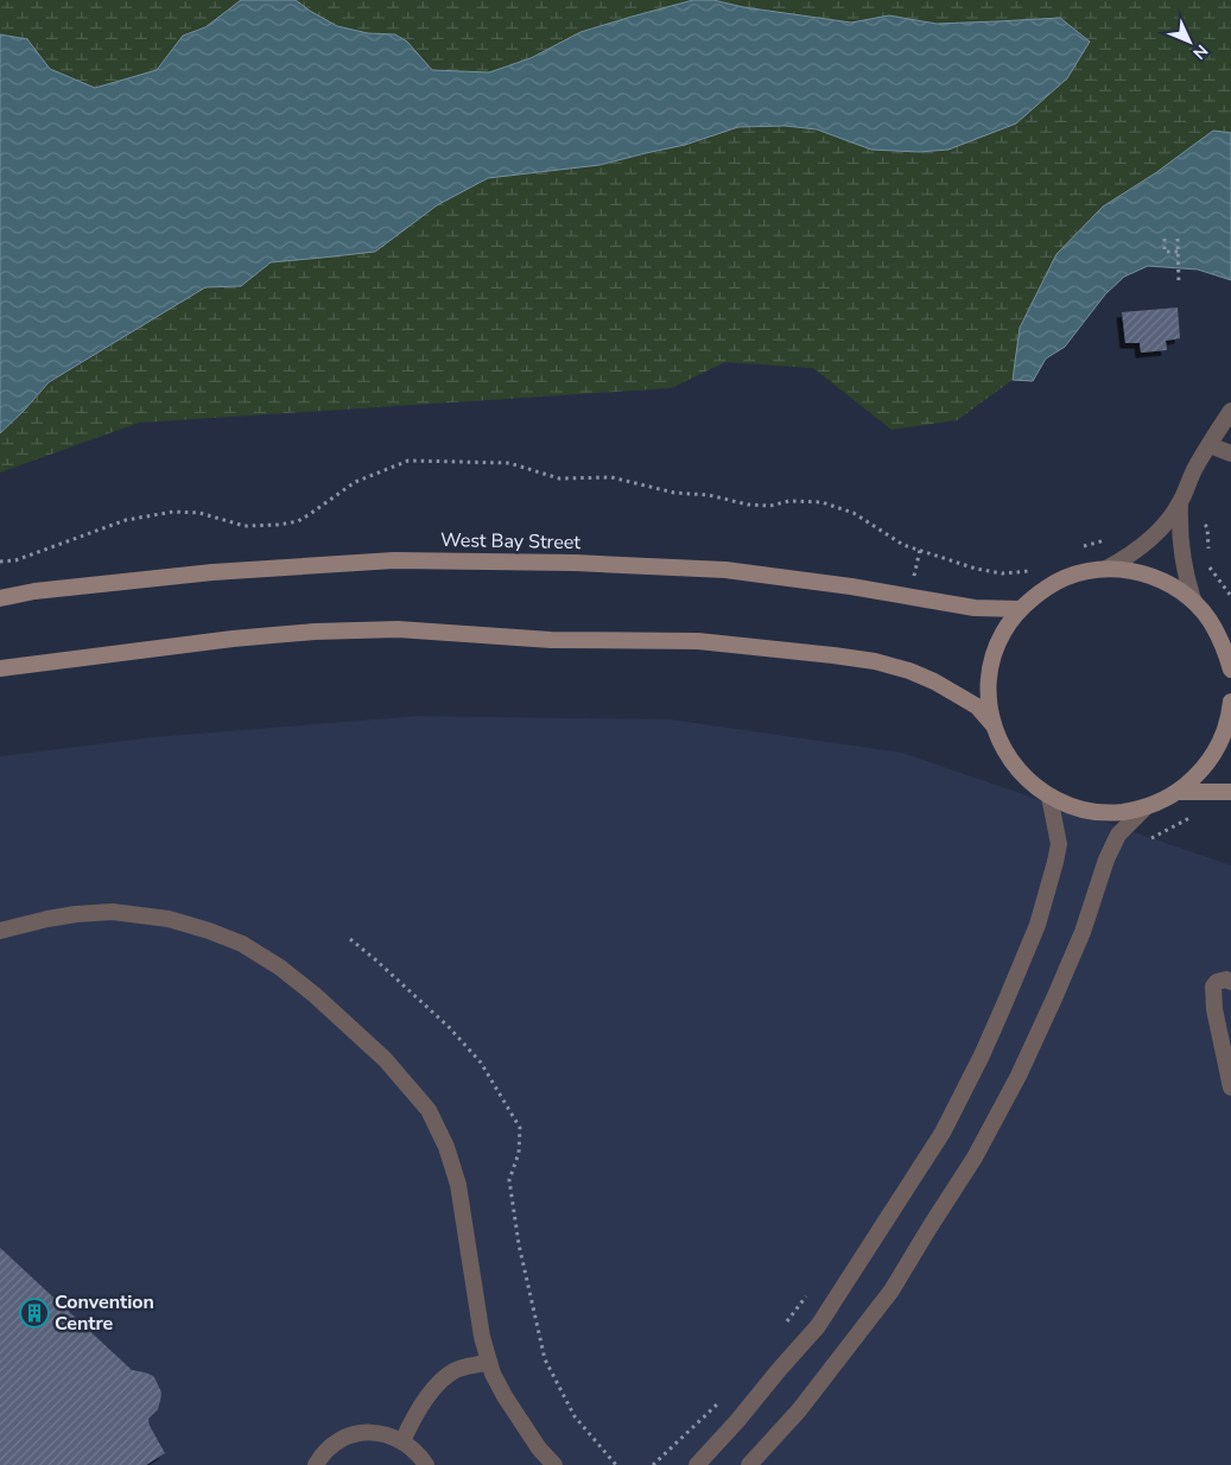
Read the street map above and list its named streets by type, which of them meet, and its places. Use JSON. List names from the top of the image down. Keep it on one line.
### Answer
{"streets":{"main road":["West Bay Street"]},"places":{"building":["Convention Centre"]},"north":"bottom right"}
